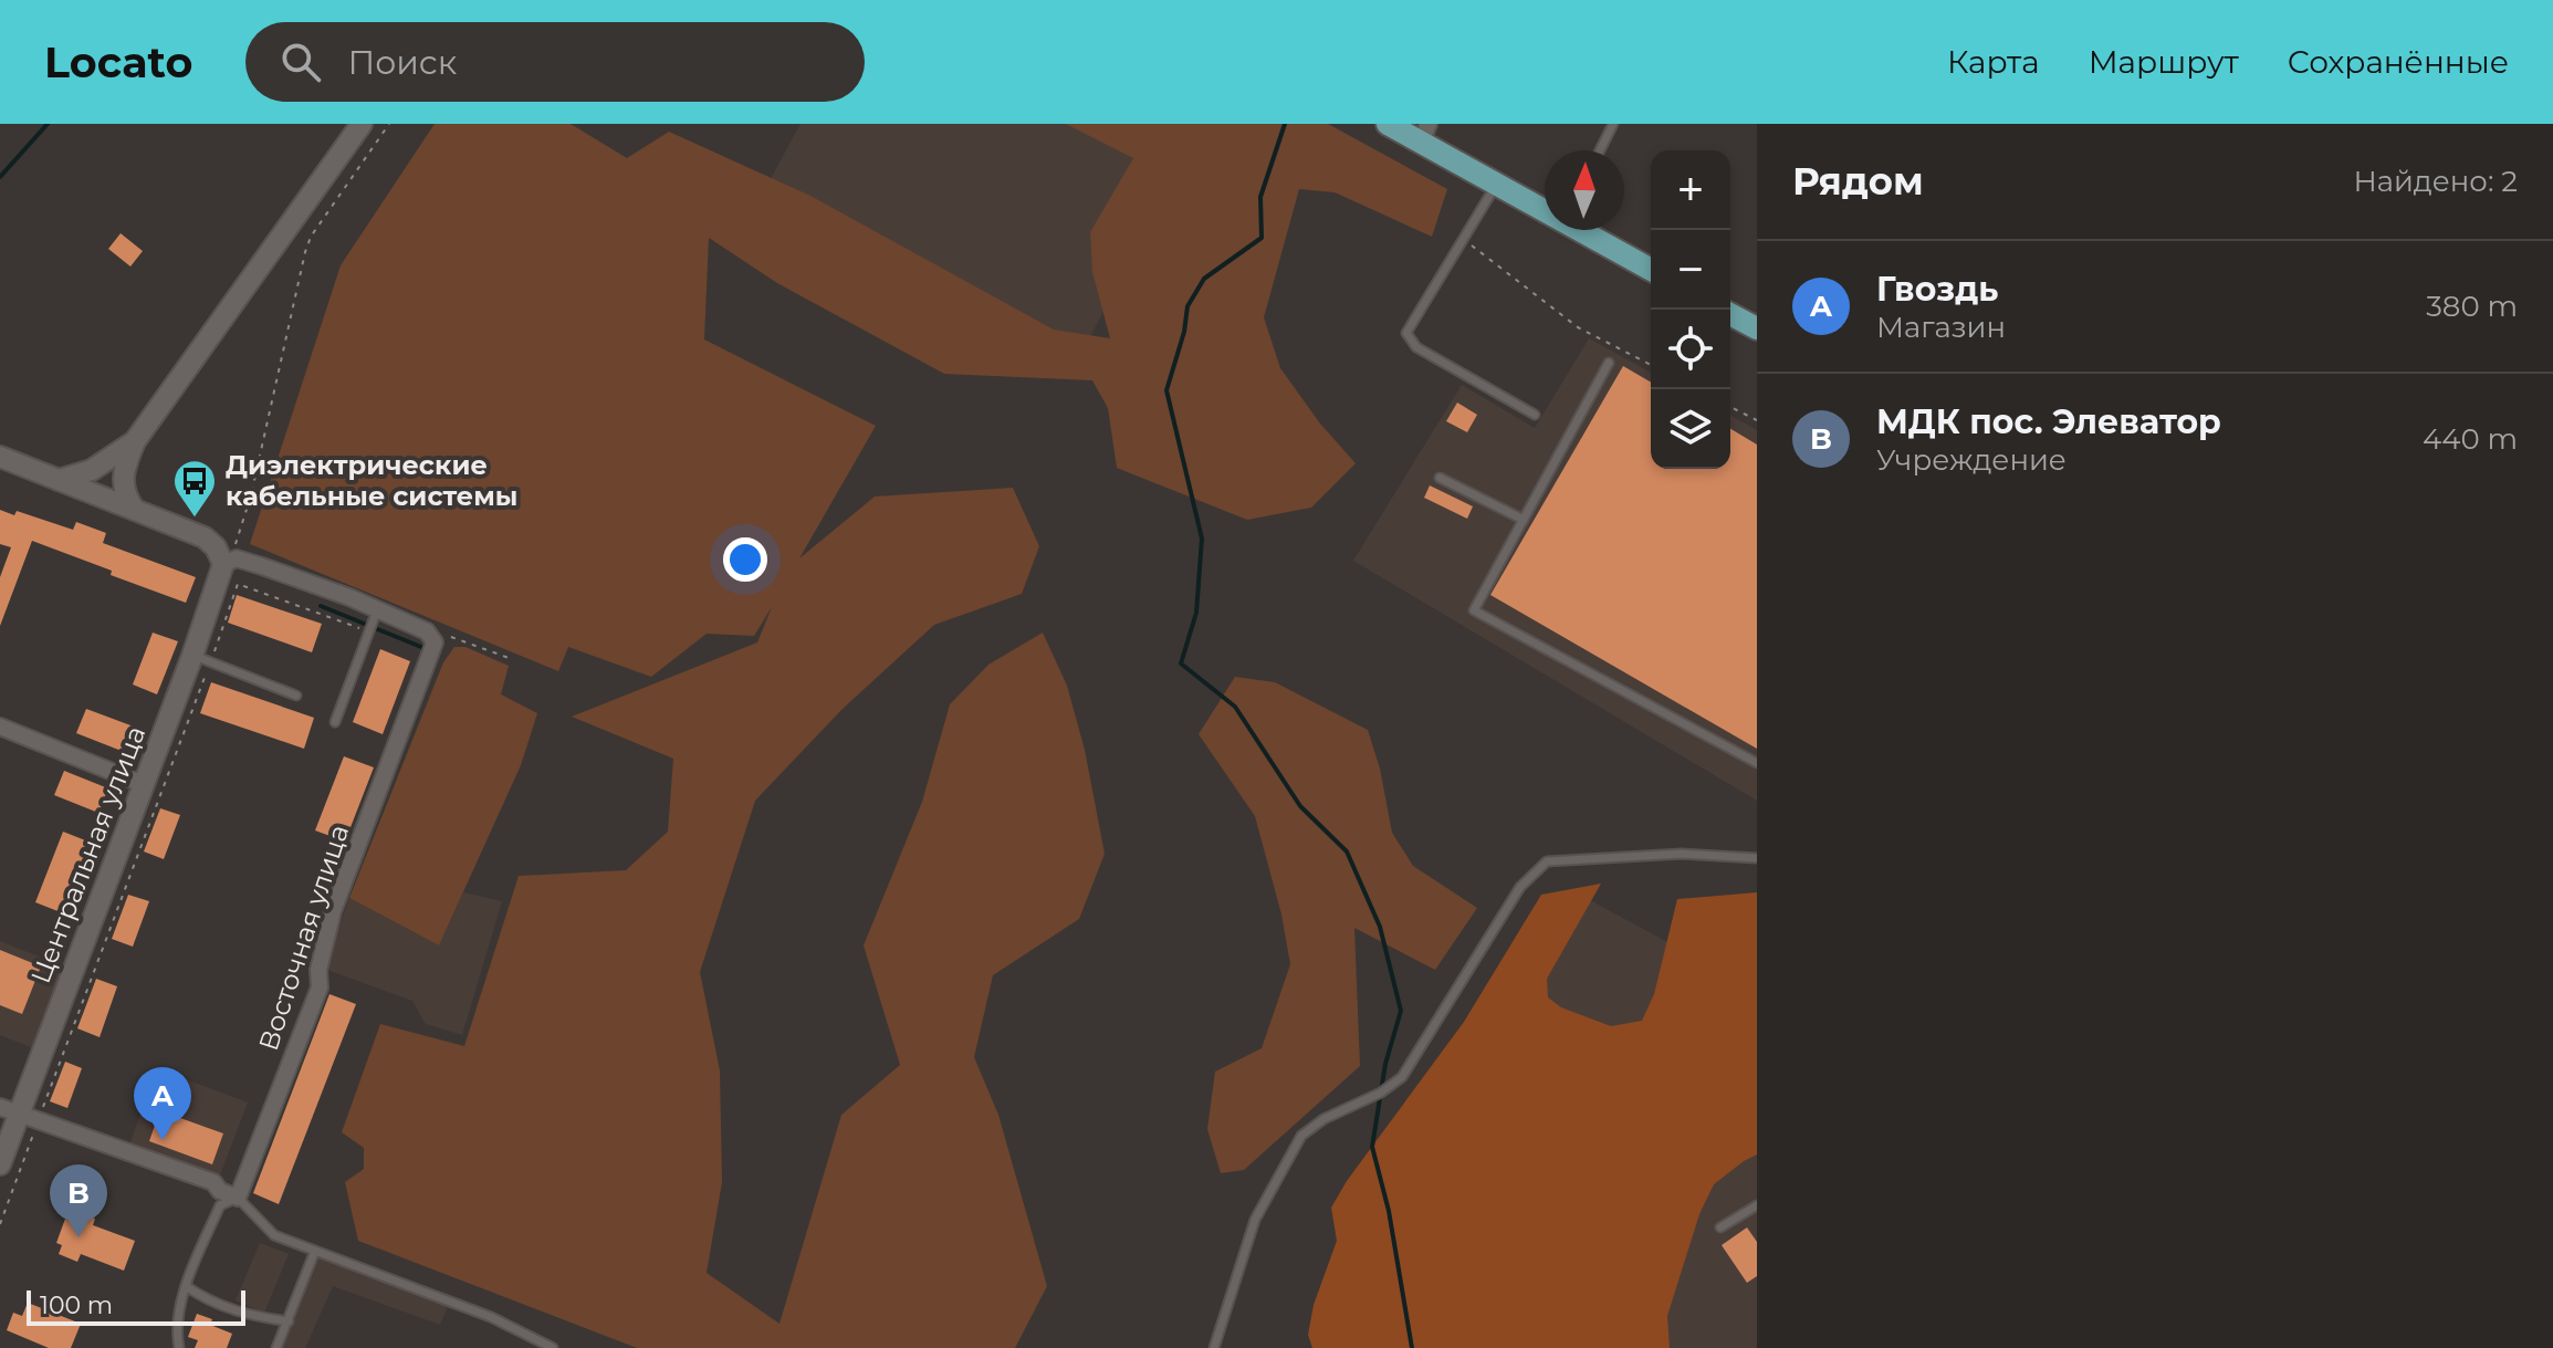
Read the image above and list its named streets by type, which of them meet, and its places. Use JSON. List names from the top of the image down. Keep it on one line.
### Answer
{"streets":{"street":["Центральная улица","Восточная улица"]},"places":{"bus stop":["Диэлектрические кабельные системы"]},"scale_bar":"100 m","north":"top","page":{"header":"Locato","search":"Поиск","nav":["Карта","Маршрут","Сохранённые"],"heading":["Рядом","Найдено: 2"],"map_buttons":["+","−"],"list":[{"mark":"A","name":"Гвоздь","note":"Магазин","value":"380 m"},{"mark":"B","name":"МДК пос. Элеватор","note":"Учреждение","value":"440 m"}],"pins":["A","B"],"scale":"100 m"}}
